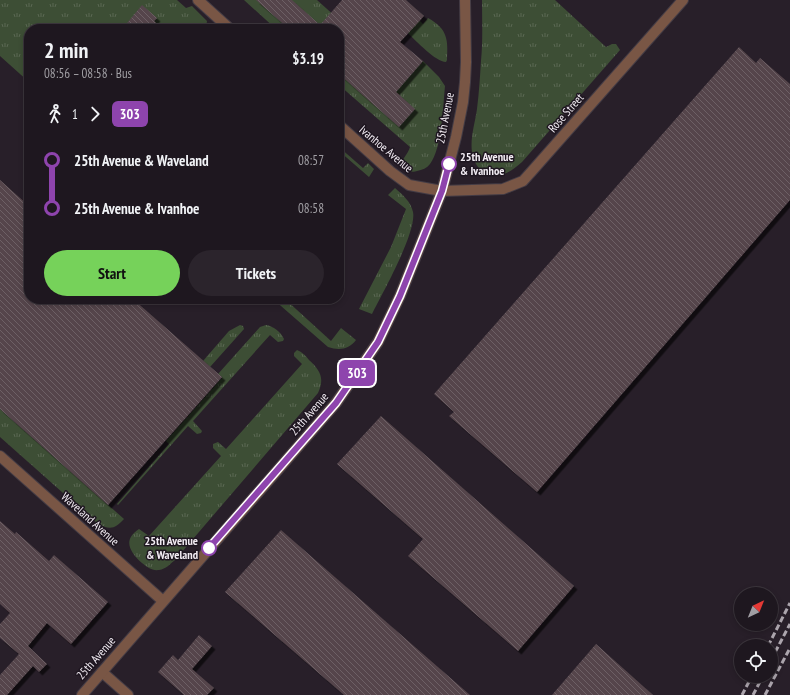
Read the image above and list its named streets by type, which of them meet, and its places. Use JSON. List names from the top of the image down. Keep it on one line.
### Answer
{"streets":{"street":["Rose Street","25th Avenue","Ivanhoe Avenue","Waveland Avenue"]},"crossings":[["Rose Street","25th Avenue"],["Rose Street","Ivanhoe Avenue"],["25th Avenue","Ivanhoe Avenue"],["25th Avenue","Waveland Avenue"]],"places":["25th Avenue & Ivanhoe","25th Avenue & Waveland"],"lines":["bus line 303"],"north":"top right","page":{"on_map":"303","heading":["2 min","08:56 – 08:58 · Bus","$3.19"],"legs":["1","303"],"list":[{"name":"25th Avenue & Waveland","value":"08:57"},{"name":"25th Avenue & Ivanhoe","value":"08:58"}],"buttons":["Start","Tickets"]}}
